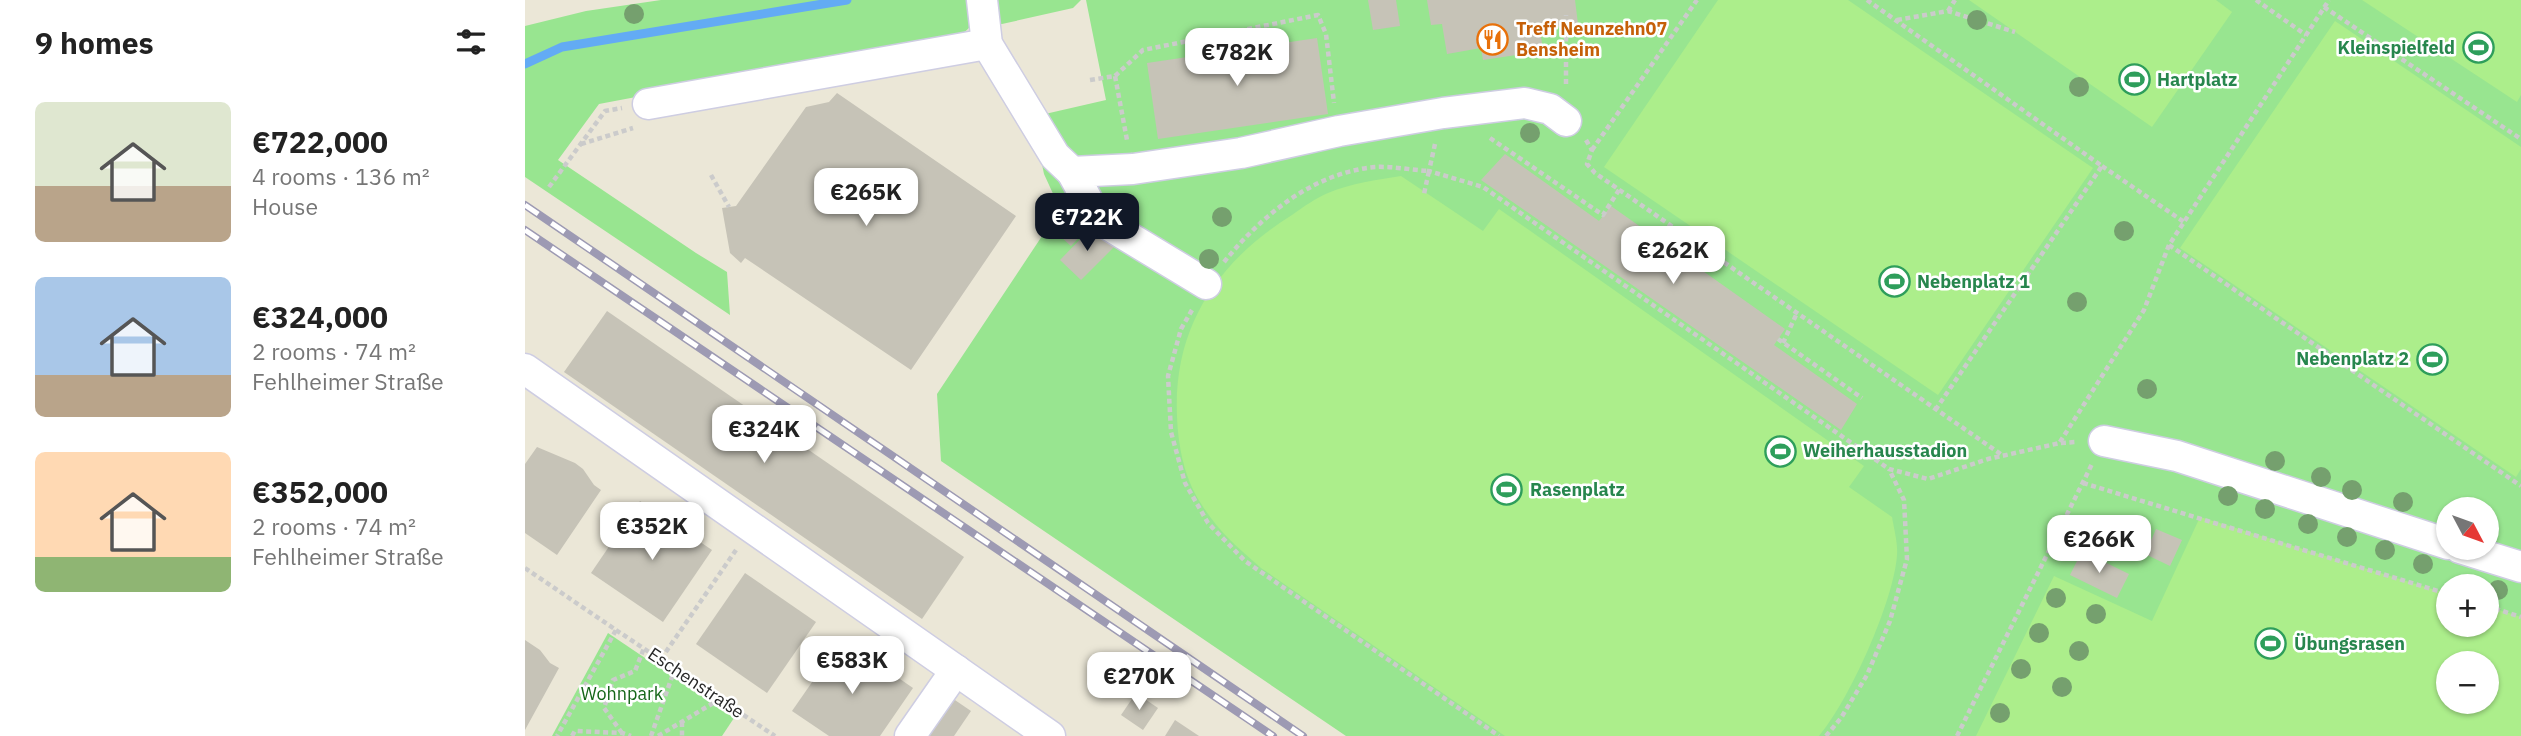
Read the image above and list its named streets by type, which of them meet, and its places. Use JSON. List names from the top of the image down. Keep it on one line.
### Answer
{"streets":{"path":["Eschenstraße"]},"parks":["Wohnpark"],"places":{"restaurant":["Treff Neunzehn07 Bensheim"],"sports":["Kleinspielfeld","Hartplatz","Nebenplatz 1","Nebenplatz 2","Weiherhausstadion","Rasenplatz","Übungsrasen"]},"north":"bottom right","page":{"heading":"9 homes","price":["€782K","€265K","€722K","€262K","€324K","€352K","€266K","€583K","€270K"],"list":[{"name":"€722,000","note":"4 rooms · 136 m² · House"},{"name":"€324,000","note":"2 rooms · 74 m² · Fehlheimer Straße"},{"name":"€352,000","note":"2 rooms · 74 m² · Fehlheimer Straße"}],"map_buttons":["+","−"]}}
